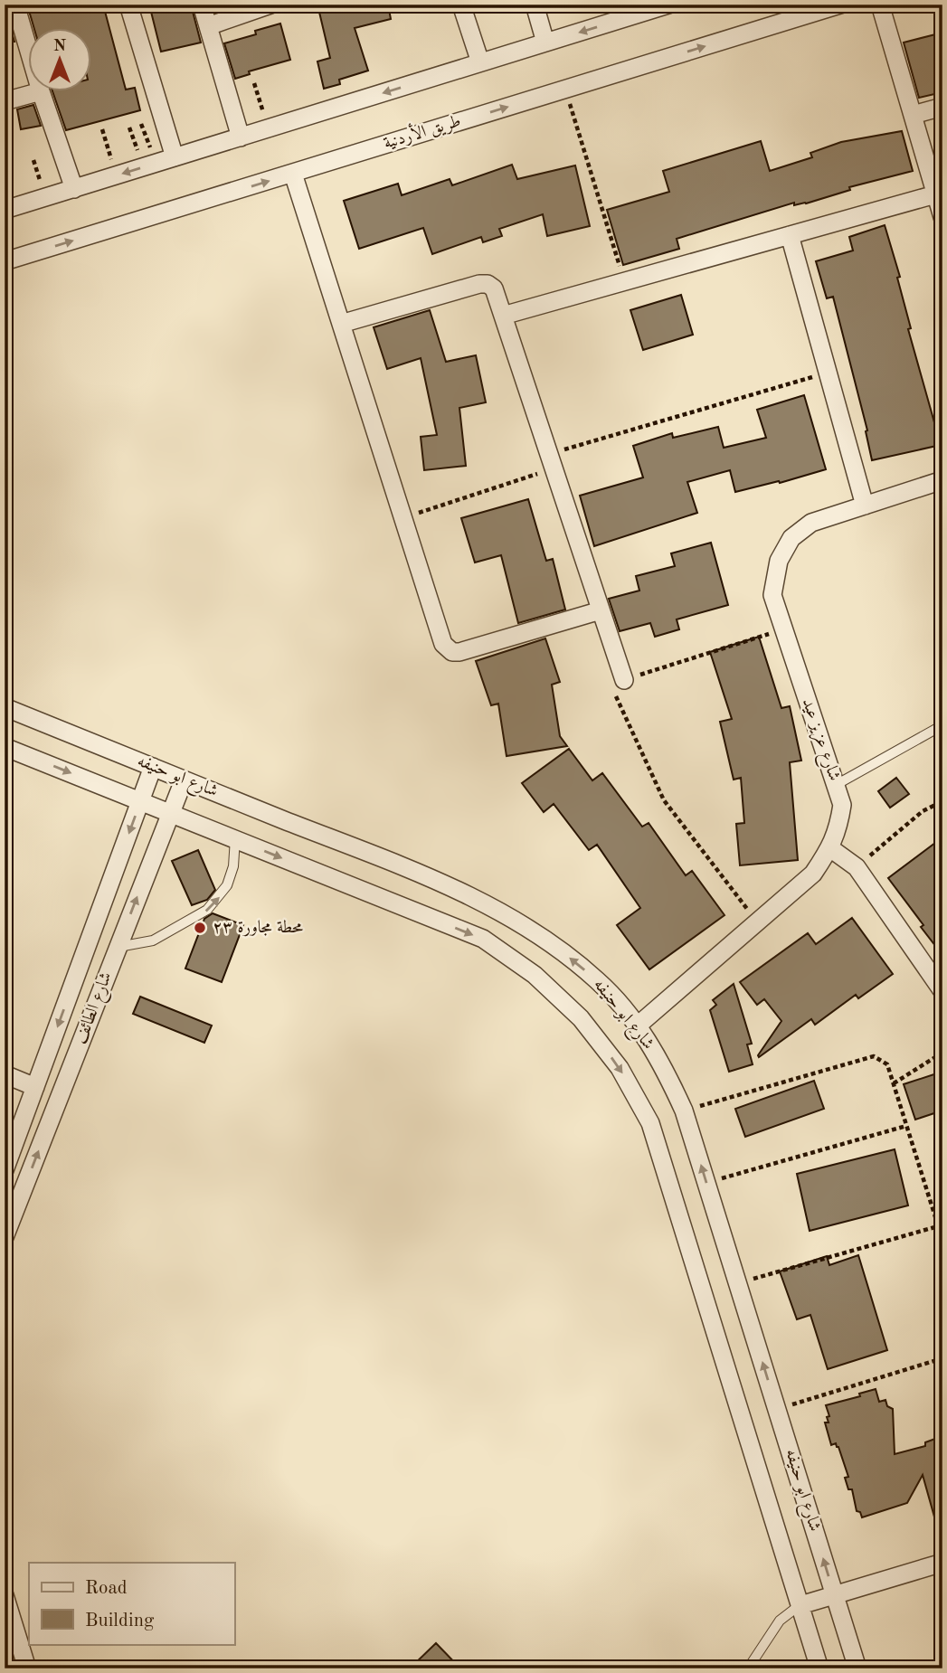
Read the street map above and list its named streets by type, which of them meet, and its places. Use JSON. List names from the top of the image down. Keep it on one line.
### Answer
{"streets":{"street":["طريق الأردنية","شارع عزيز عيد","شارع ابو حنيفه","شارع الطائف"]},"crossings":[["شارع عزيز عيد","شارع ابو حنيفه"],["شارع ابو حنيفه","شارع الطائف"]],"places":["محطة مجاورة ٢٣"],"legend":["Road","Building"],"north":"top"}
